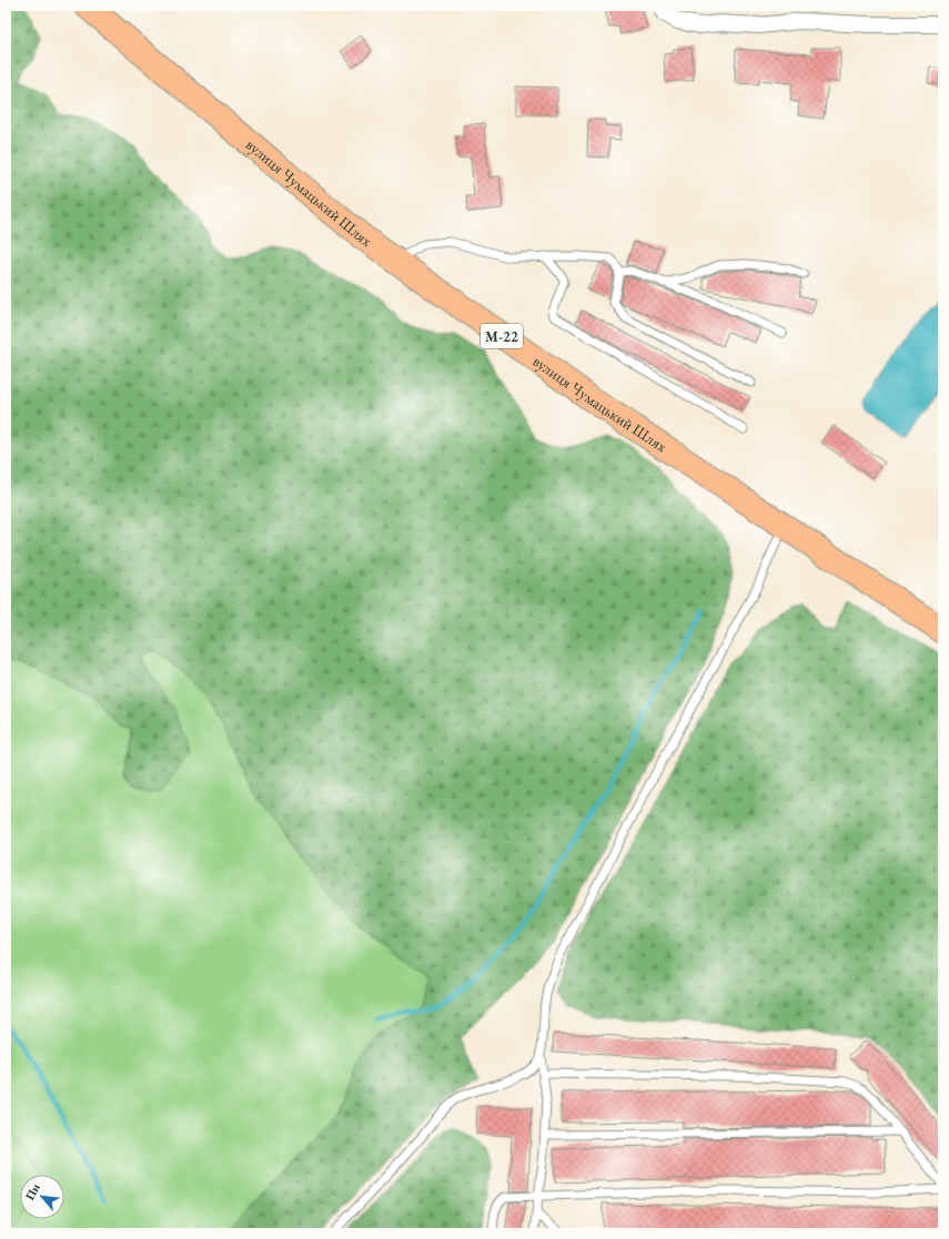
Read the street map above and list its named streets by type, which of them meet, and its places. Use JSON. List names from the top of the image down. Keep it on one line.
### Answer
{"streets":{"highway":["вулиця Чумацький Шлях","М-22"]},"north":"top left"}
